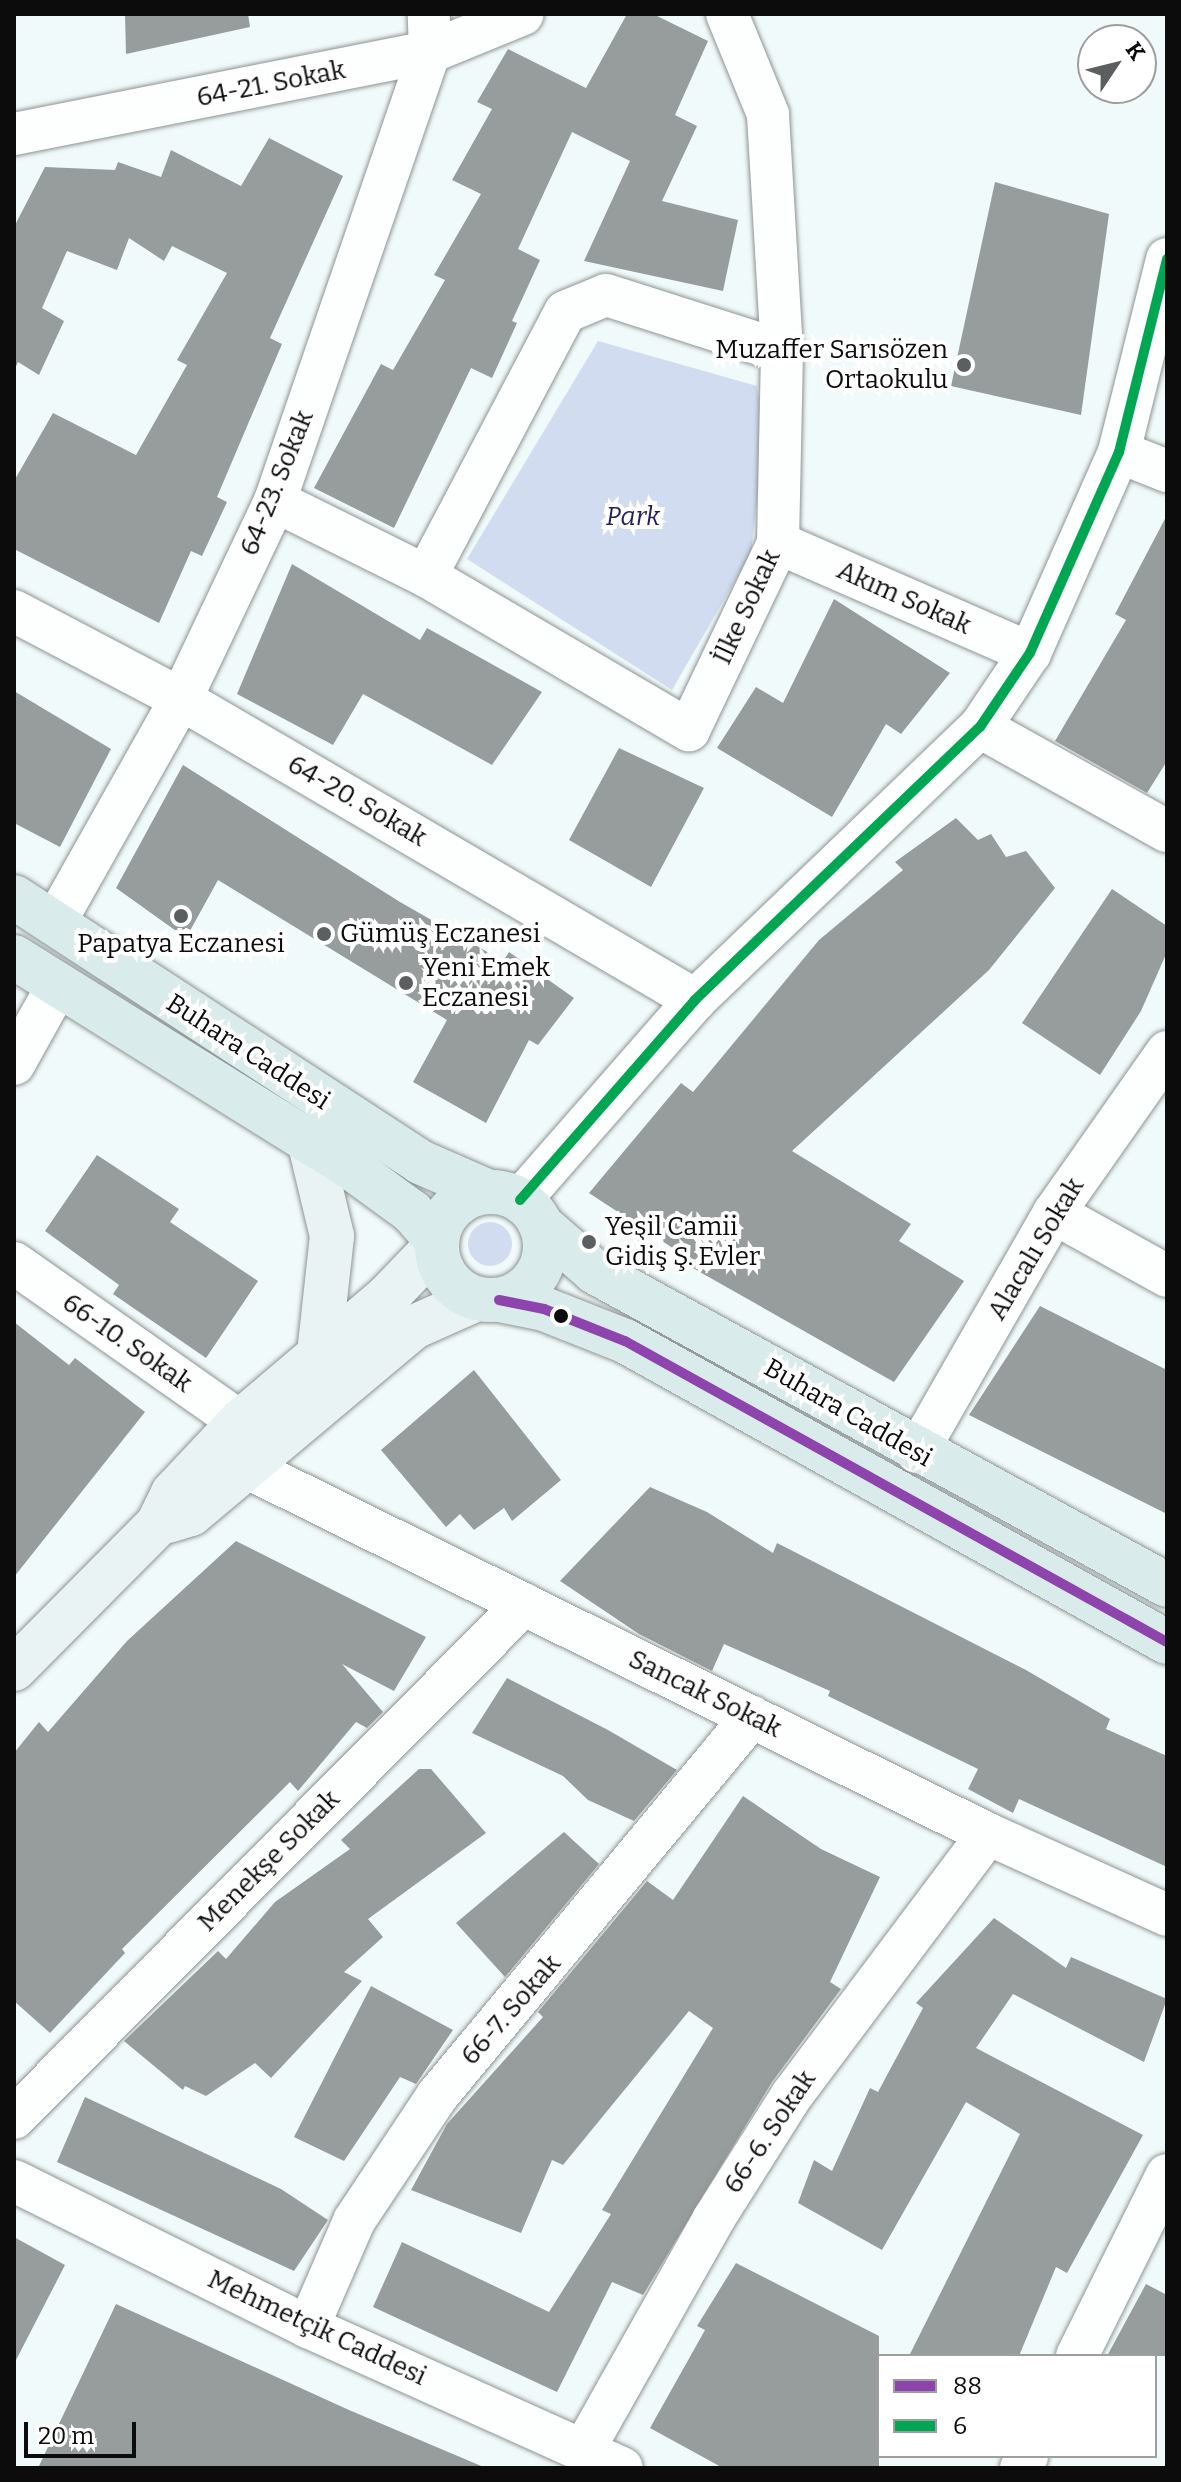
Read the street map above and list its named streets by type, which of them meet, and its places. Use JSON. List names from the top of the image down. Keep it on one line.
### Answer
{"streets":{"main road":["Buhara Caddesi"],"street":["64-21. Sokak","64-23. Sokak","Akım Sokak","İlke Sokak","64-20. Sokak","Alacalı Sokak","66-10. Sokak","Sancak Sokak","Menekşe Sokak","66-7. Sokak","66-6. Sokak","Mehmetçik Caddesi"]},"crossings":[["64-21. Sokak","64-23. Sokak"],["64-23. Sokak","İlke Sokak"],["64-23. Sokak","64-20. Sokak"],["64-23. Sokak","Buhara Caddesi"],["Akım Sokak","İlke Sokak"],["Buhara Caddesi","Alacalı Sokak"],["66-10. Sokak","Sancak Sokak"],["Sancak Sokak","Menekşe Sokak"],["Sancak Sokak","66-7. Sokak"],["Sancak Sokak","66-6. Sokak"],["66-7. Sokak","Mehmetçik Caddesi"],["66-6. Sokak","Mehmetçik Caddesi"]],"parks":["Park"],"places":["Muzaffer Sarısözen Ortaokulu","Papatya Eczanesi","Gümüş Eczanesi","Yeni Emek Eczanesi","Yeşil Camii Gidiş Ş. Evler"],"lines":["transit line 6","transit line 88"],"legend":["88","6"],"scale_bar":"20 m","north":"top right"}
